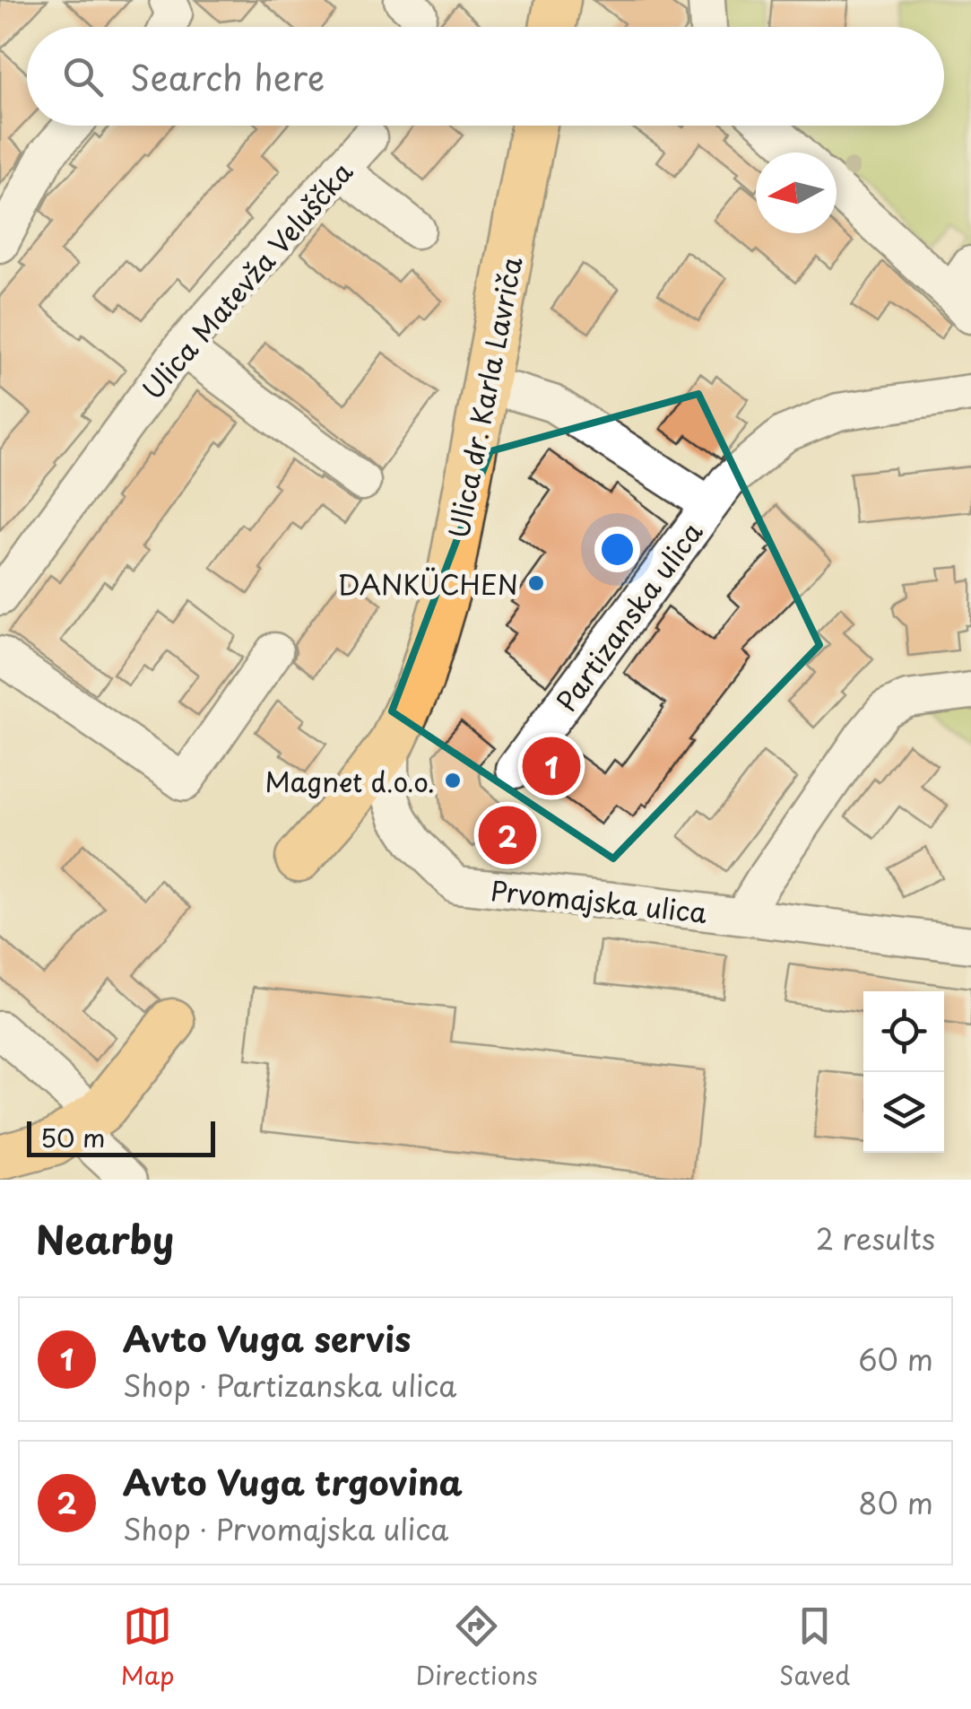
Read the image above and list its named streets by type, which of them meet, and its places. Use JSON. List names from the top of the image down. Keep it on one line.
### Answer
{"streets":{"main road":["Ulica dr. Karla Lavriča"],"street":["Ulica Matevža Veluščka","Partizanska ulica","Prvomajska ulica"]},"crossings":[["Ulica dr. Karla Lavriča","Partizanska ulica"],["Ulica dr. Karla Lavriča","Prvomajska ulica"]],"places":["DANKÜCHEN","Magnet d.o.o."],"scale_bar":"50 m","north":"left","page":{"search":"Search here","pins":["1","2"],"scale":"50 m","heading":["Nearby","2 results"],"list":[{"mark":"1","name":"Avto Vuga servis","note":"Shop · Partizanska ulica","value":"60 m"},{"mark":"2","name":"Avto Vuga trgovina","note":"Shop · Prvomajska ulica","value":"80 m"}],"nav":["Map","Directions","Saved"]}}
